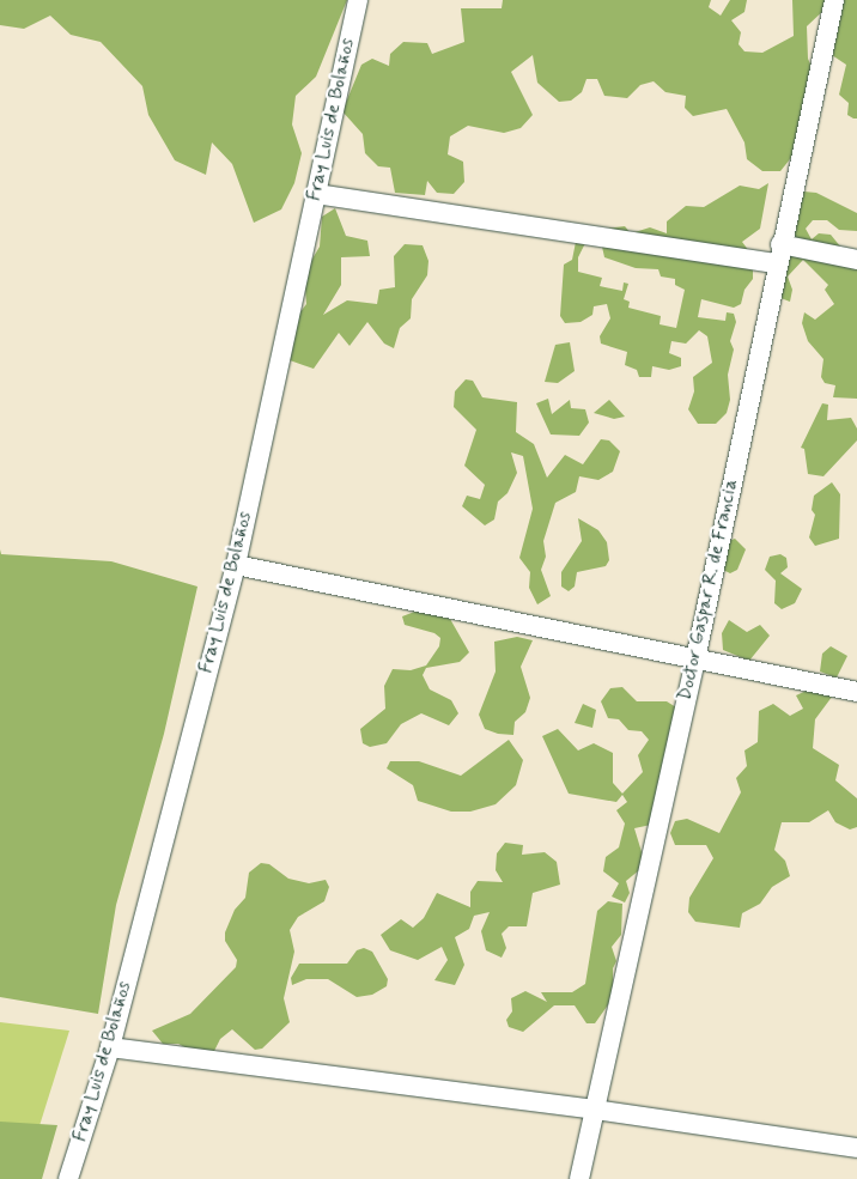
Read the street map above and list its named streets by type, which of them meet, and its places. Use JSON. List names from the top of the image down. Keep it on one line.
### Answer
{"streets":{"street":["Fray Luis de Bolaños","Doctor Gaspar R. de Francia"]}}
